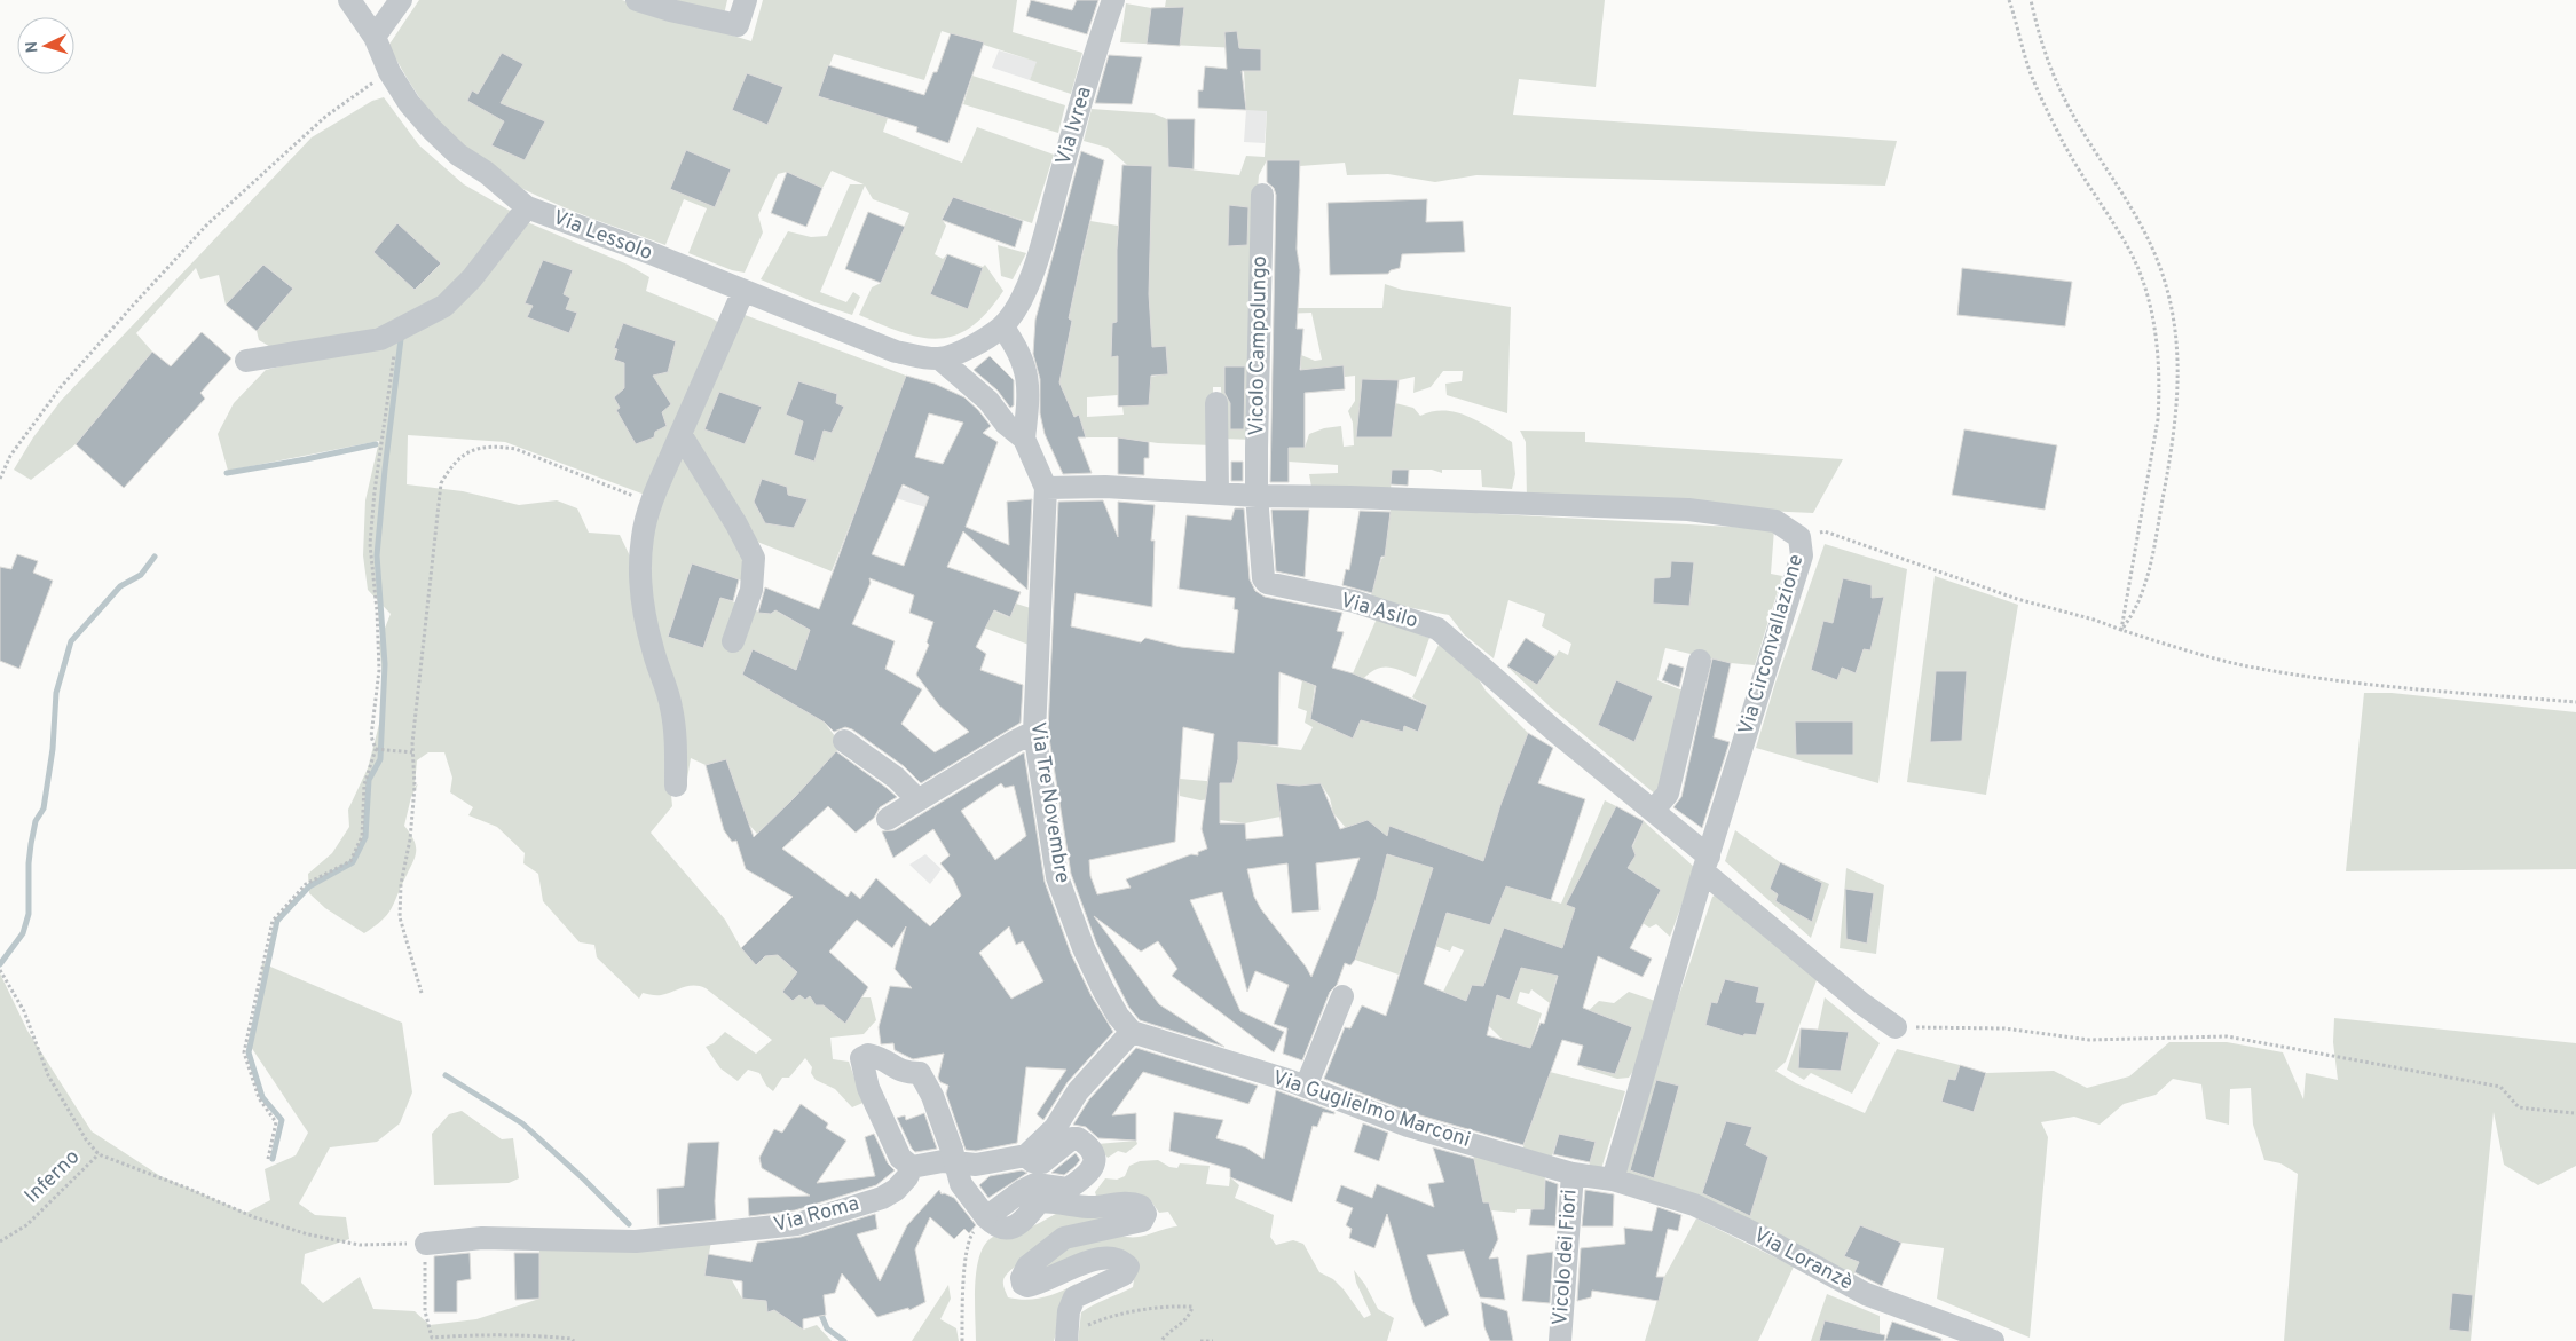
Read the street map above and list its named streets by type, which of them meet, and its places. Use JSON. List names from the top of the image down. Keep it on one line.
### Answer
{"streets":{"street":["Via Ivrea","Via Lessolo","Vicolo Campolungo","Via Asilo","Via Circonvallazione","Via Tre Novembre","Via Guglielmo Marconi","Via Roma","Vicolo dei Fiori","Via Loranzè"],"path":["Inferno"]},"crossings":[["Vicolo Campolungo","Via Asilo"],["Vicolo Campolungo","Via Circonvallazione"],["Via Asilo","Via Circonvallazione"],["Via Circonvallazione","Via Guglielmo Marconi"],["Via Circonvallazione","Via Loranzè"],["Via Tre Novembre","Via Guglielmo Marconi"],["Via Guglielmo Marconi","Vicolo dei Fiori"],["Via Guglielmo Marconi","Via Loranzè"]],"north":"left"}
